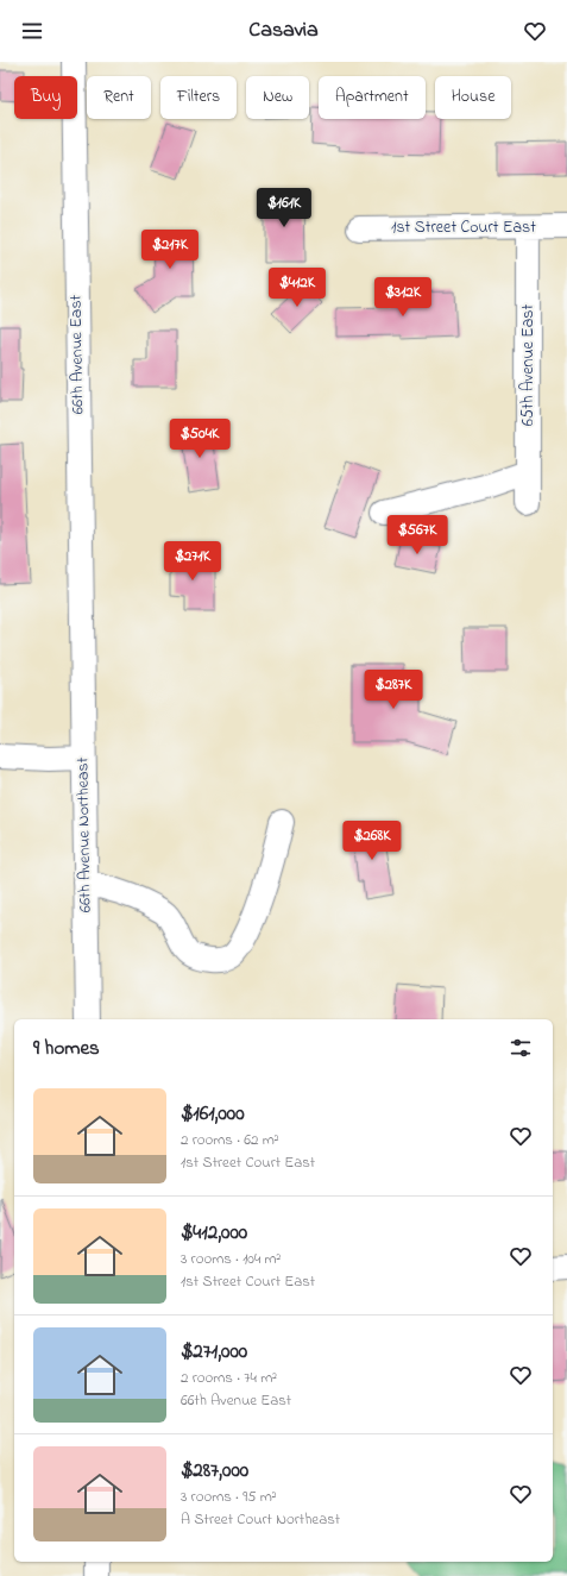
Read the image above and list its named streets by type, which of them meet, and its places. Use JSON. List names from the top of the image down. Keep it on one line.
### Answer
{"streets":{"street":["1st Street Court East","66th Avenue East","65th Avenue East","66th Avenue Northeast"]},"crossings":[["1st Street Court East","65th Avenue East"],["66th Avenue East","66th Avenue Northeast"]],"page":{"header":"Casavia","chip":["Buy","Rent","Filters","New","Apartment","House"],"price":["$161K","$217K","$412K","$312K","$504K","$567K","$271K","$287K","$268K"],"heading":"9 homes","list":[{"name":"$161,000","note":"2 rooms · 62 m² · 1st Street Court East"},{"name":"$412,000","note":"3 rooms · 104 m² · 1st Street Court East"},{"name":"$271,000","note":"2 rooms · 74 m² · 66th Avenue East"},{"name":"$287,000","note":"3 rooms · 95 m² · A Street Court Northeast"}]}}
